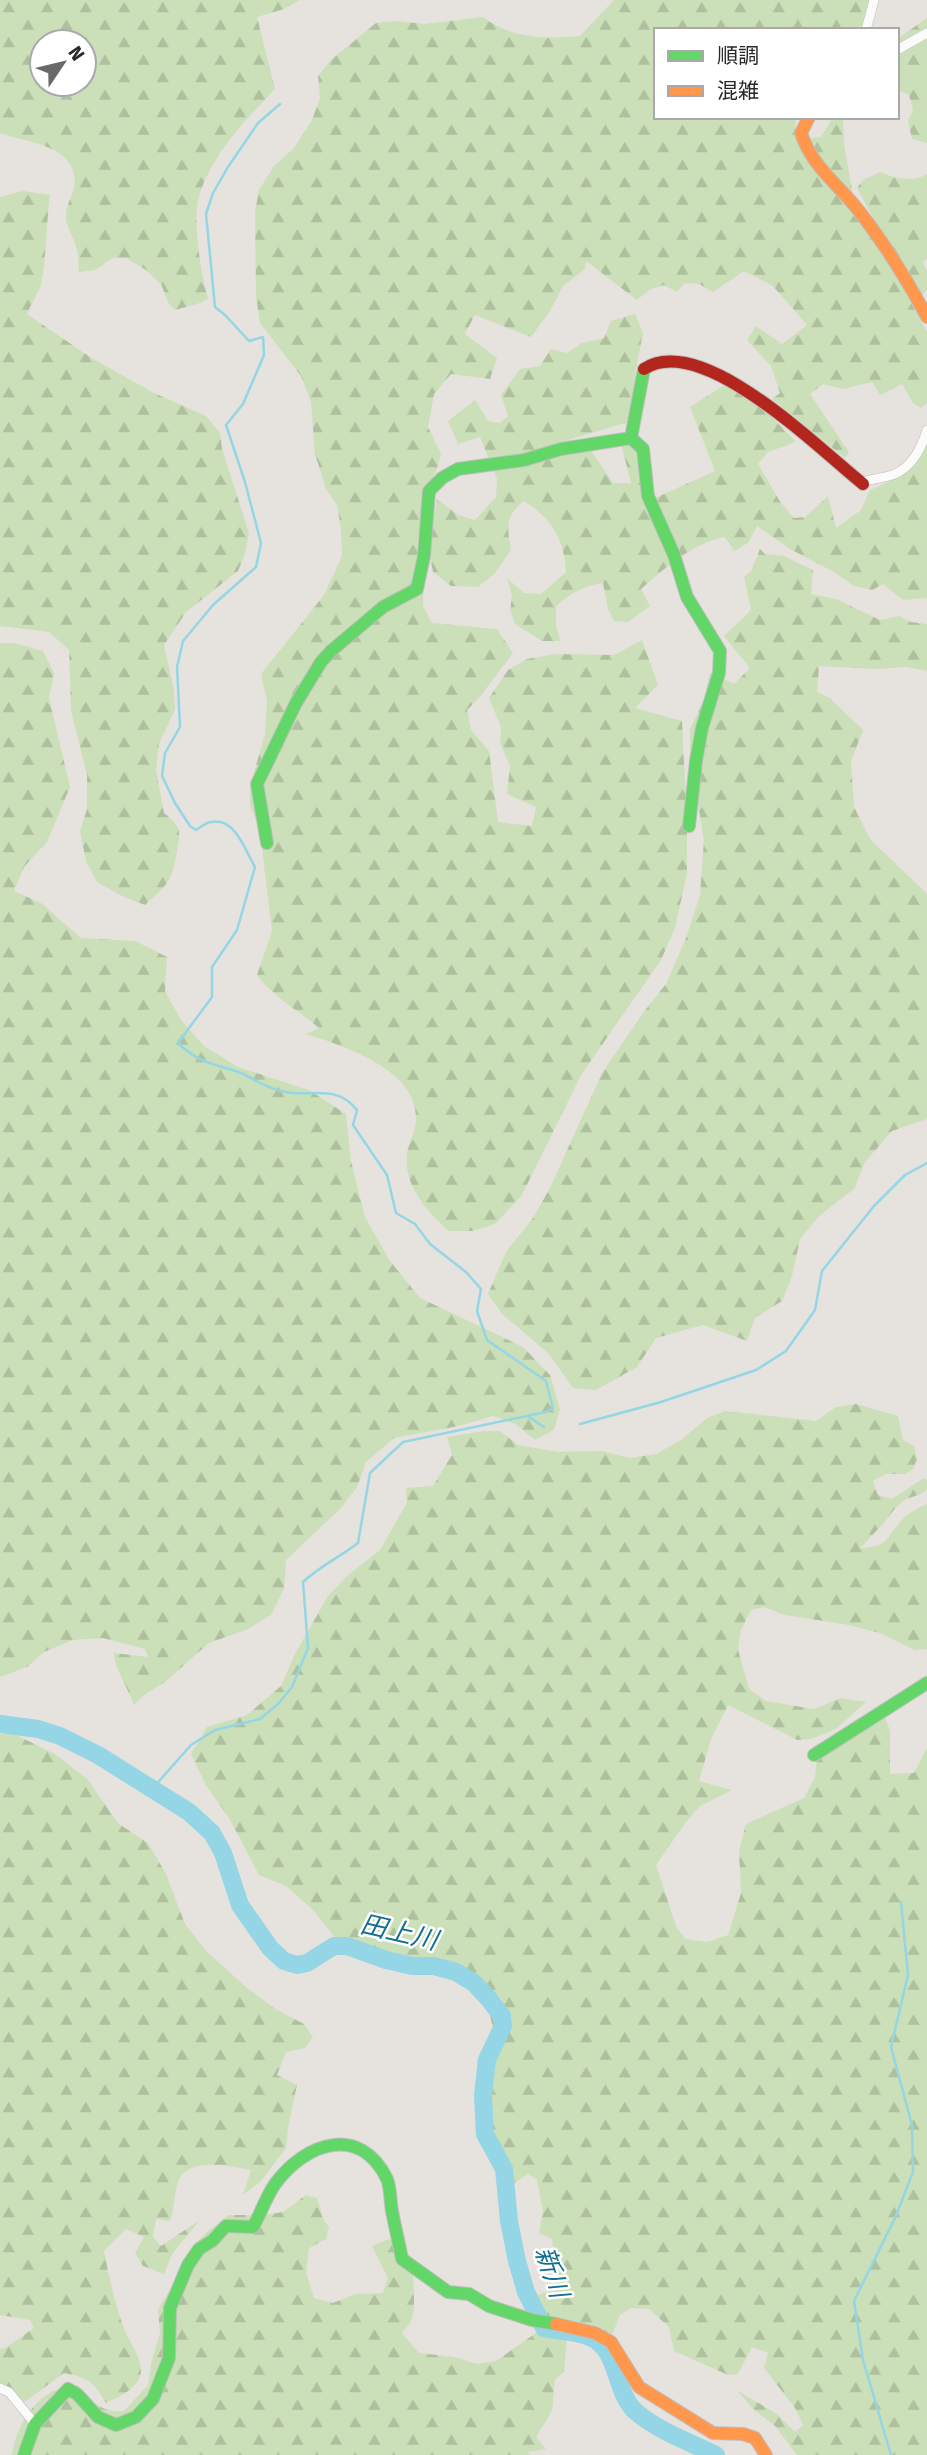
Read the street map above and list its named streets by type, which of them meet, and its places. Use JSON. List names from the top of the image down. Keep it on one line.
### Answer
{"water":["田上川","新川"],"legend":["順調","混雑"],"north":"top right"}
